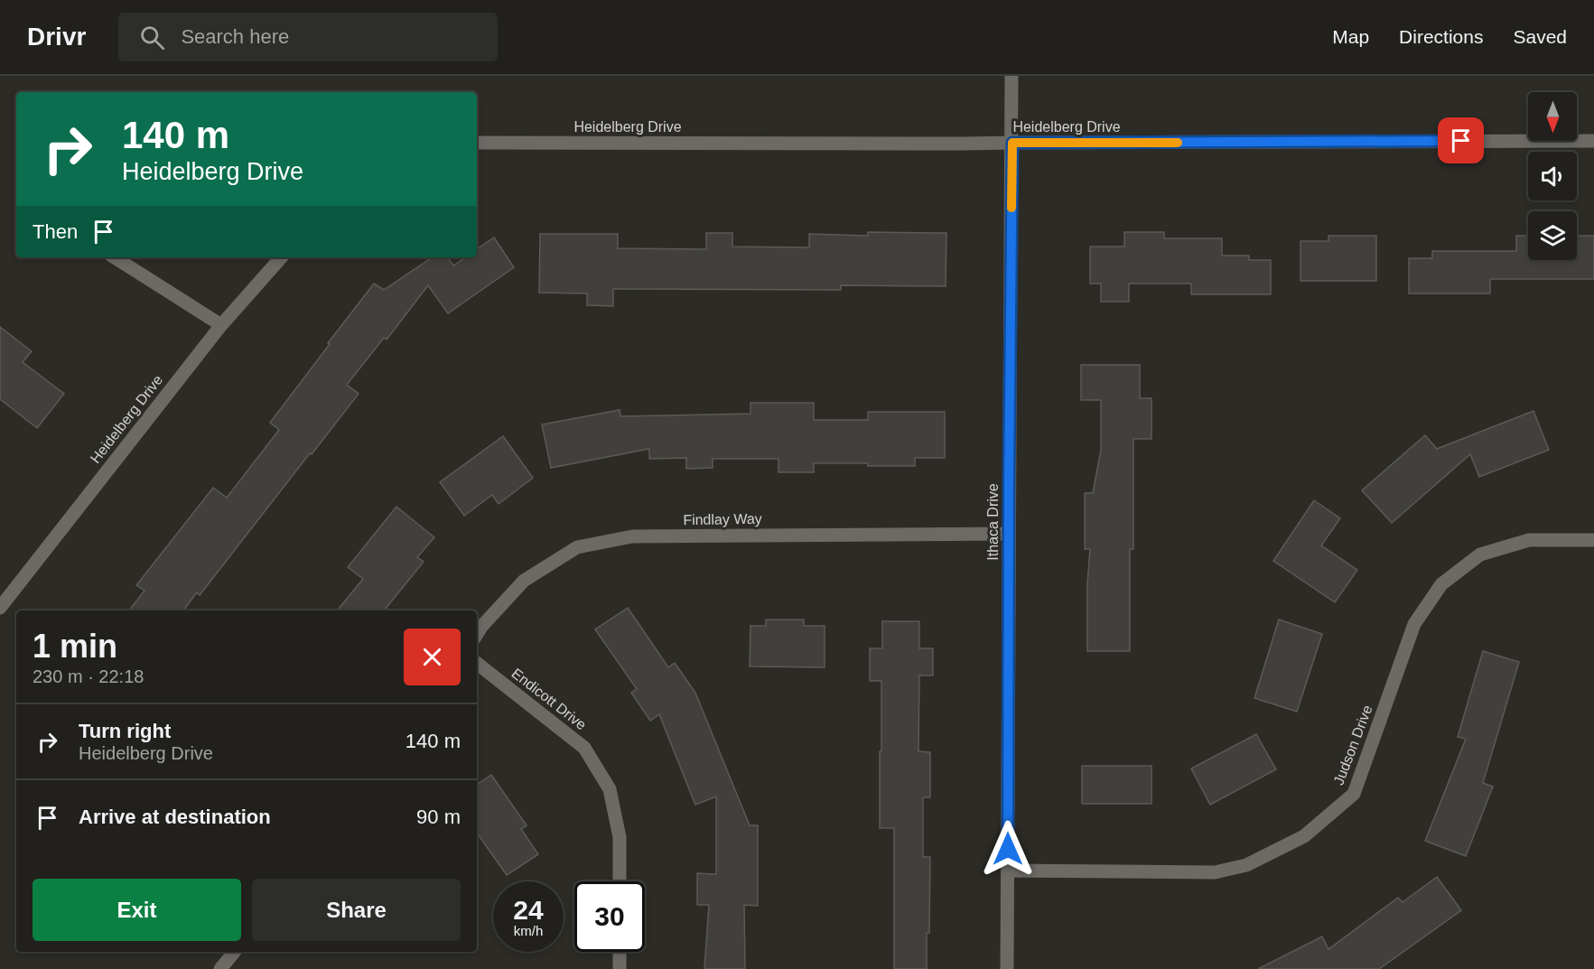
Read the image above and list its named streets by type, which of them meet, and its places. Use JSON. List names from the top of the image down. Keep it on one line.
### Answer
{"streets":{"street":["Heidelberg Drive","Findlay Way","Ithaca Drive","Endicott Drive","Judson Drive"]},"crossings":[["Heidelberg Drive","Ithaca Drive"],["Findlay Way","Ithaca Drive"],["Ithaca Drive","Judson Drive"]],"north":"bottom","page":{"header":"Drivr","search":"Search here","nav":["Map","Directions","Saved"],"turn":["140 m","Heidelberg Drive"],"then":"Then","heading":["1 min","230 m · 22:18"],"list":[{"name":"Turn right","note":"Heidelberg Drive","value":"140 m"},{"name":"Arrive at destination","value":"90 m"}],"buttons":["Exit","Share"],"speed":"24 km/h","limit":"30"}}
